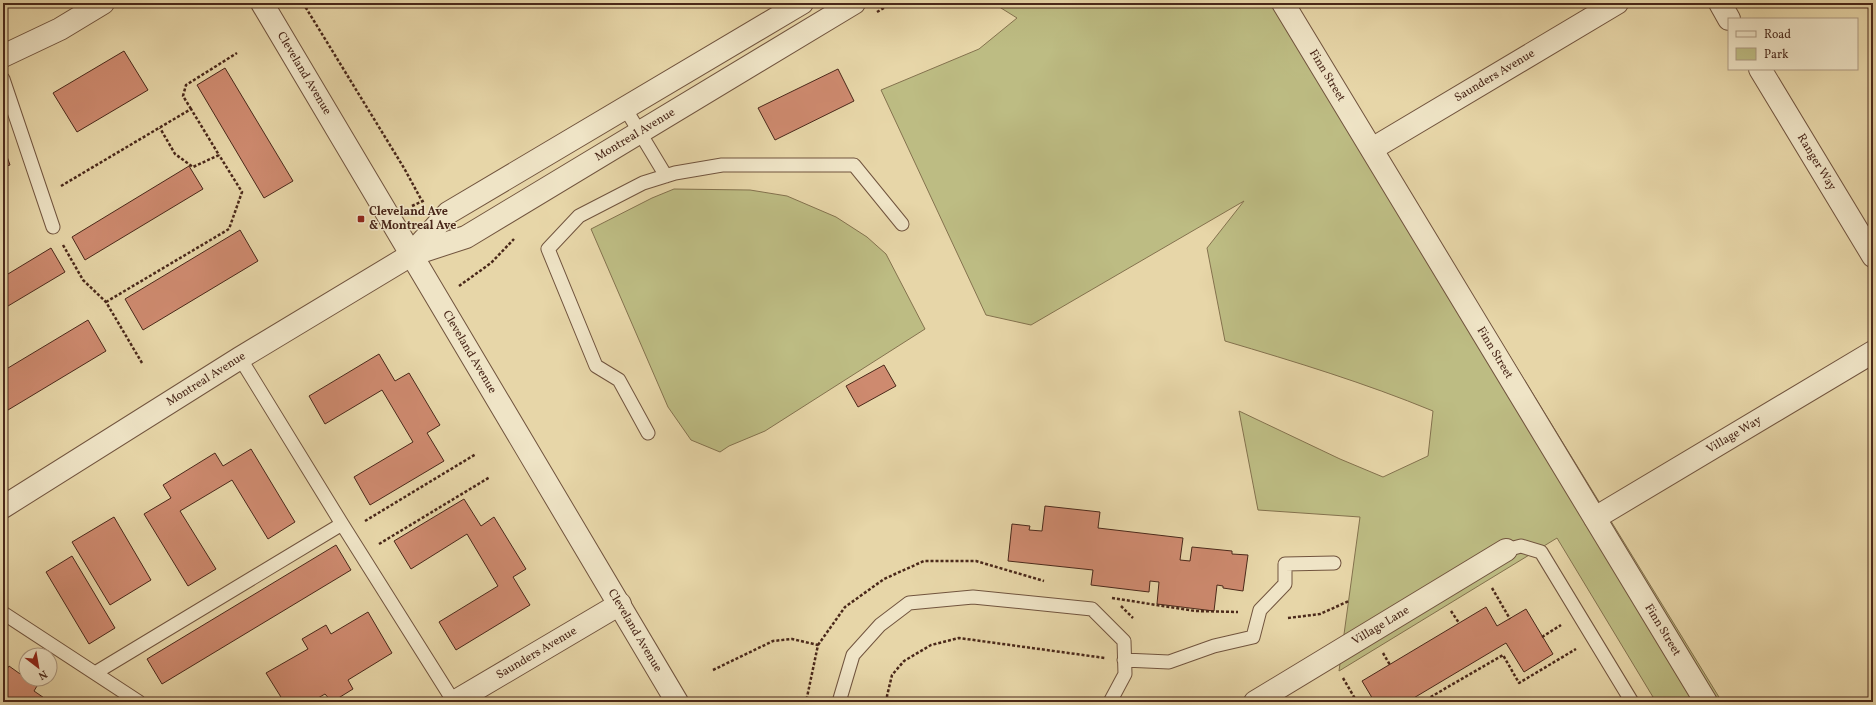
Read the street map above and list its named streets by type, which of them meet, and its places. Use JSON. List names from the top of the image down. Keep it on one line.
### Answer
{"streets":{"street":["Cleveland Avenue","Finn Street","Saunders Avenue","Montreal Avenue","Ranger Way","Village Way","Village Lane"]},"crossings":[["Cleveland Avenue","Saunders Avenue"],["Cleveland Avenue","Montreal Avenue"],["Finn Street","Saunders Avenue"],["Finn Street","Village Way"]],"places":{"transit":["Cleveland Ave & Montreal Ave"]},"legend":["Road","Park"],"north":"bottom right"}
